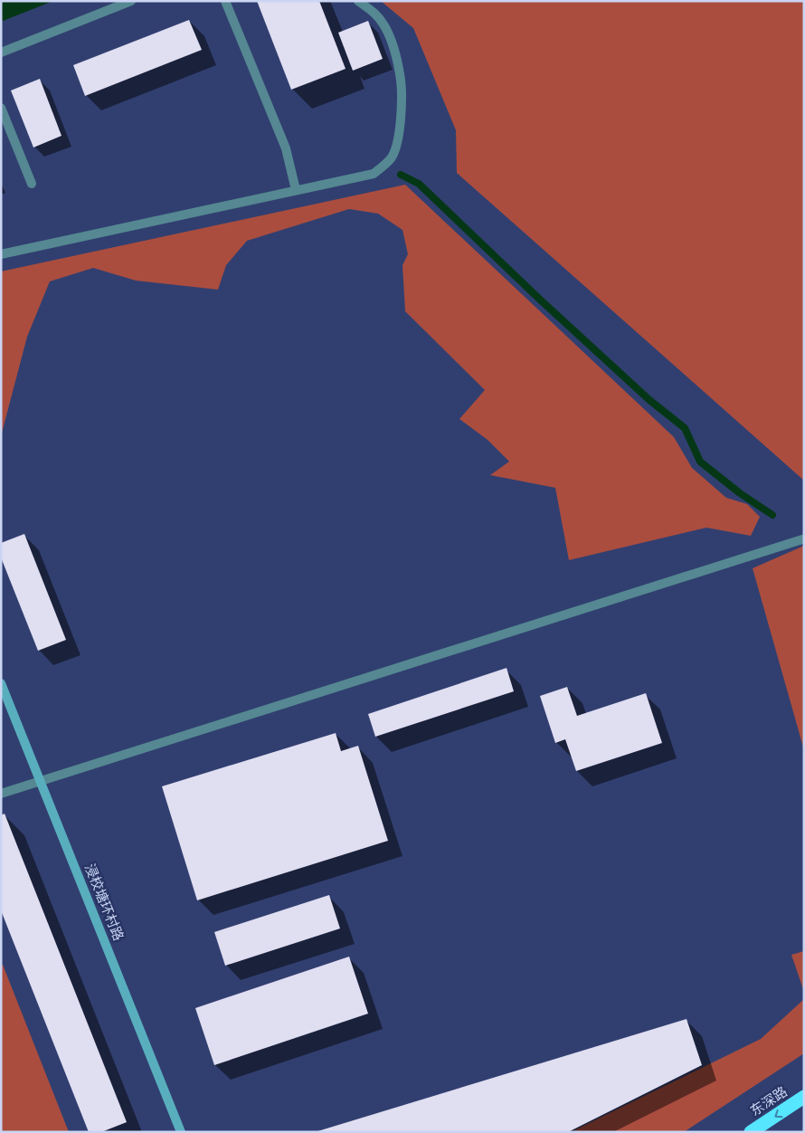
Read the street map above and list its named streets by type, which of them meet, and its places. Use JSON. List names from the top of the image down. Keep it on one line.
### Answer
{"streets":{"highway":["东深路"],"street":["浸校塘环村路"]},"one_way":["东深路"]}
